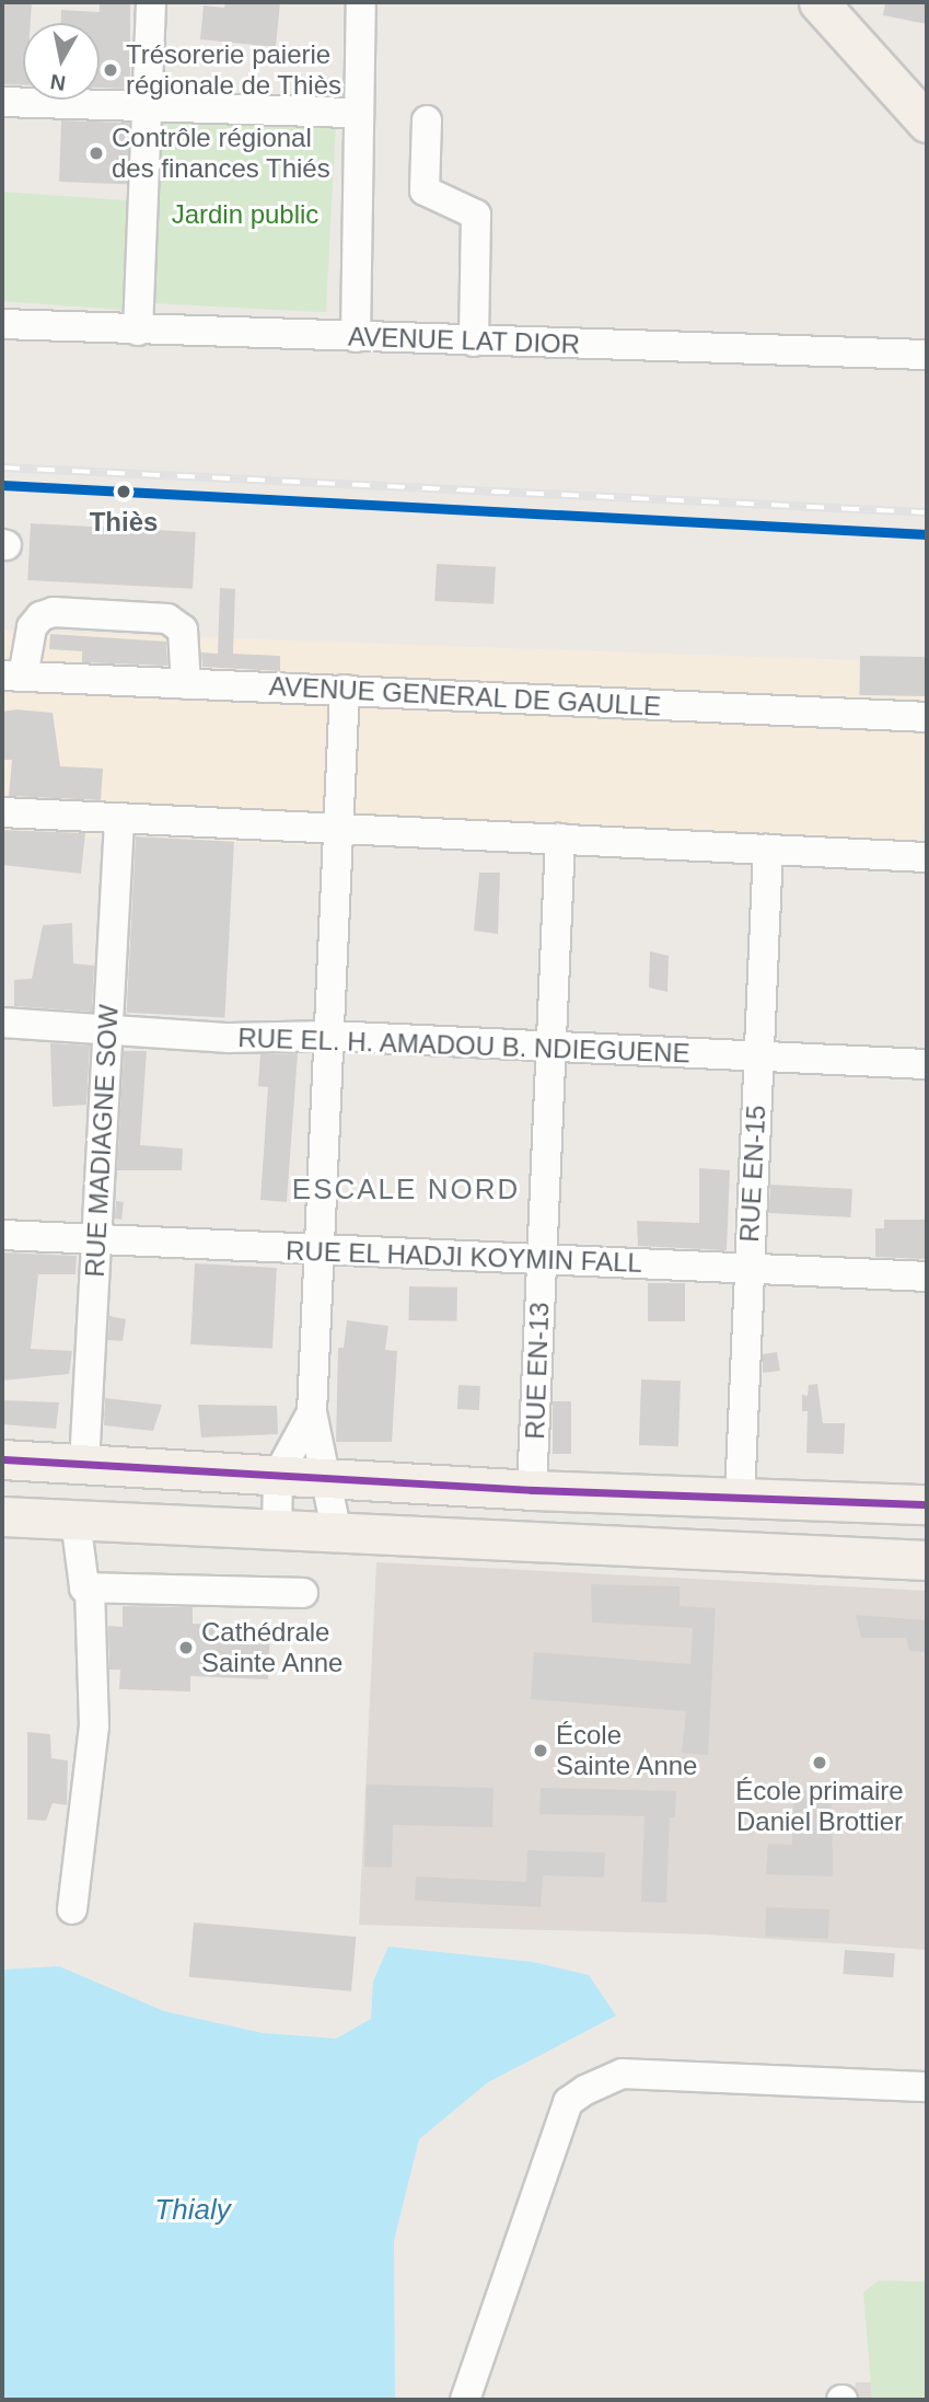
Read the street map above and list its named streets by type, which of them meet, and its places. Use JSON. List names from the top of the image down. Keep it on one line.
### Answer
{"streets":{"street":["AVENUE LAT DIOR","AVENUE GENERAL DE GAULLE","RUE EL. H. AMADOU B. NDIEGUENE","RUE MADIAGNE SOW","RUE EN-15","RUE EL HADJI KOYMIN FALL","RUE EN-13"]},"crossings":[["RUE EL. H. AMADOU B. NDIEGUENE","RUE MADIAGNE SOW"],["RUE EL. H. AMADOU B. NDIEGUENE","RUE EN-15"],["RUE EL. H. AMADOU B. NDIEGUENE","RUE EN-13"],["RUE MADIAGNE SOW","RUE EL HADJI KOYMIN FALL"],["RUE EN-15","RUE EL HADJI KOYMIN FALL"],["RUE EL HADJI KOYMIN FALL","RUE EN-13"]],"districts":["ESCALE NORD"],"water":["Thialy"],"parks":["Jardin public"],"places":["Trésorerie paierie régionale de Thiès","Contrôle régional des finances Thiés","Thiès","Cathédrale Sainte Anne","École Sainte Anne","École primaire Daniel Brottier"],"north":"bottom"}
